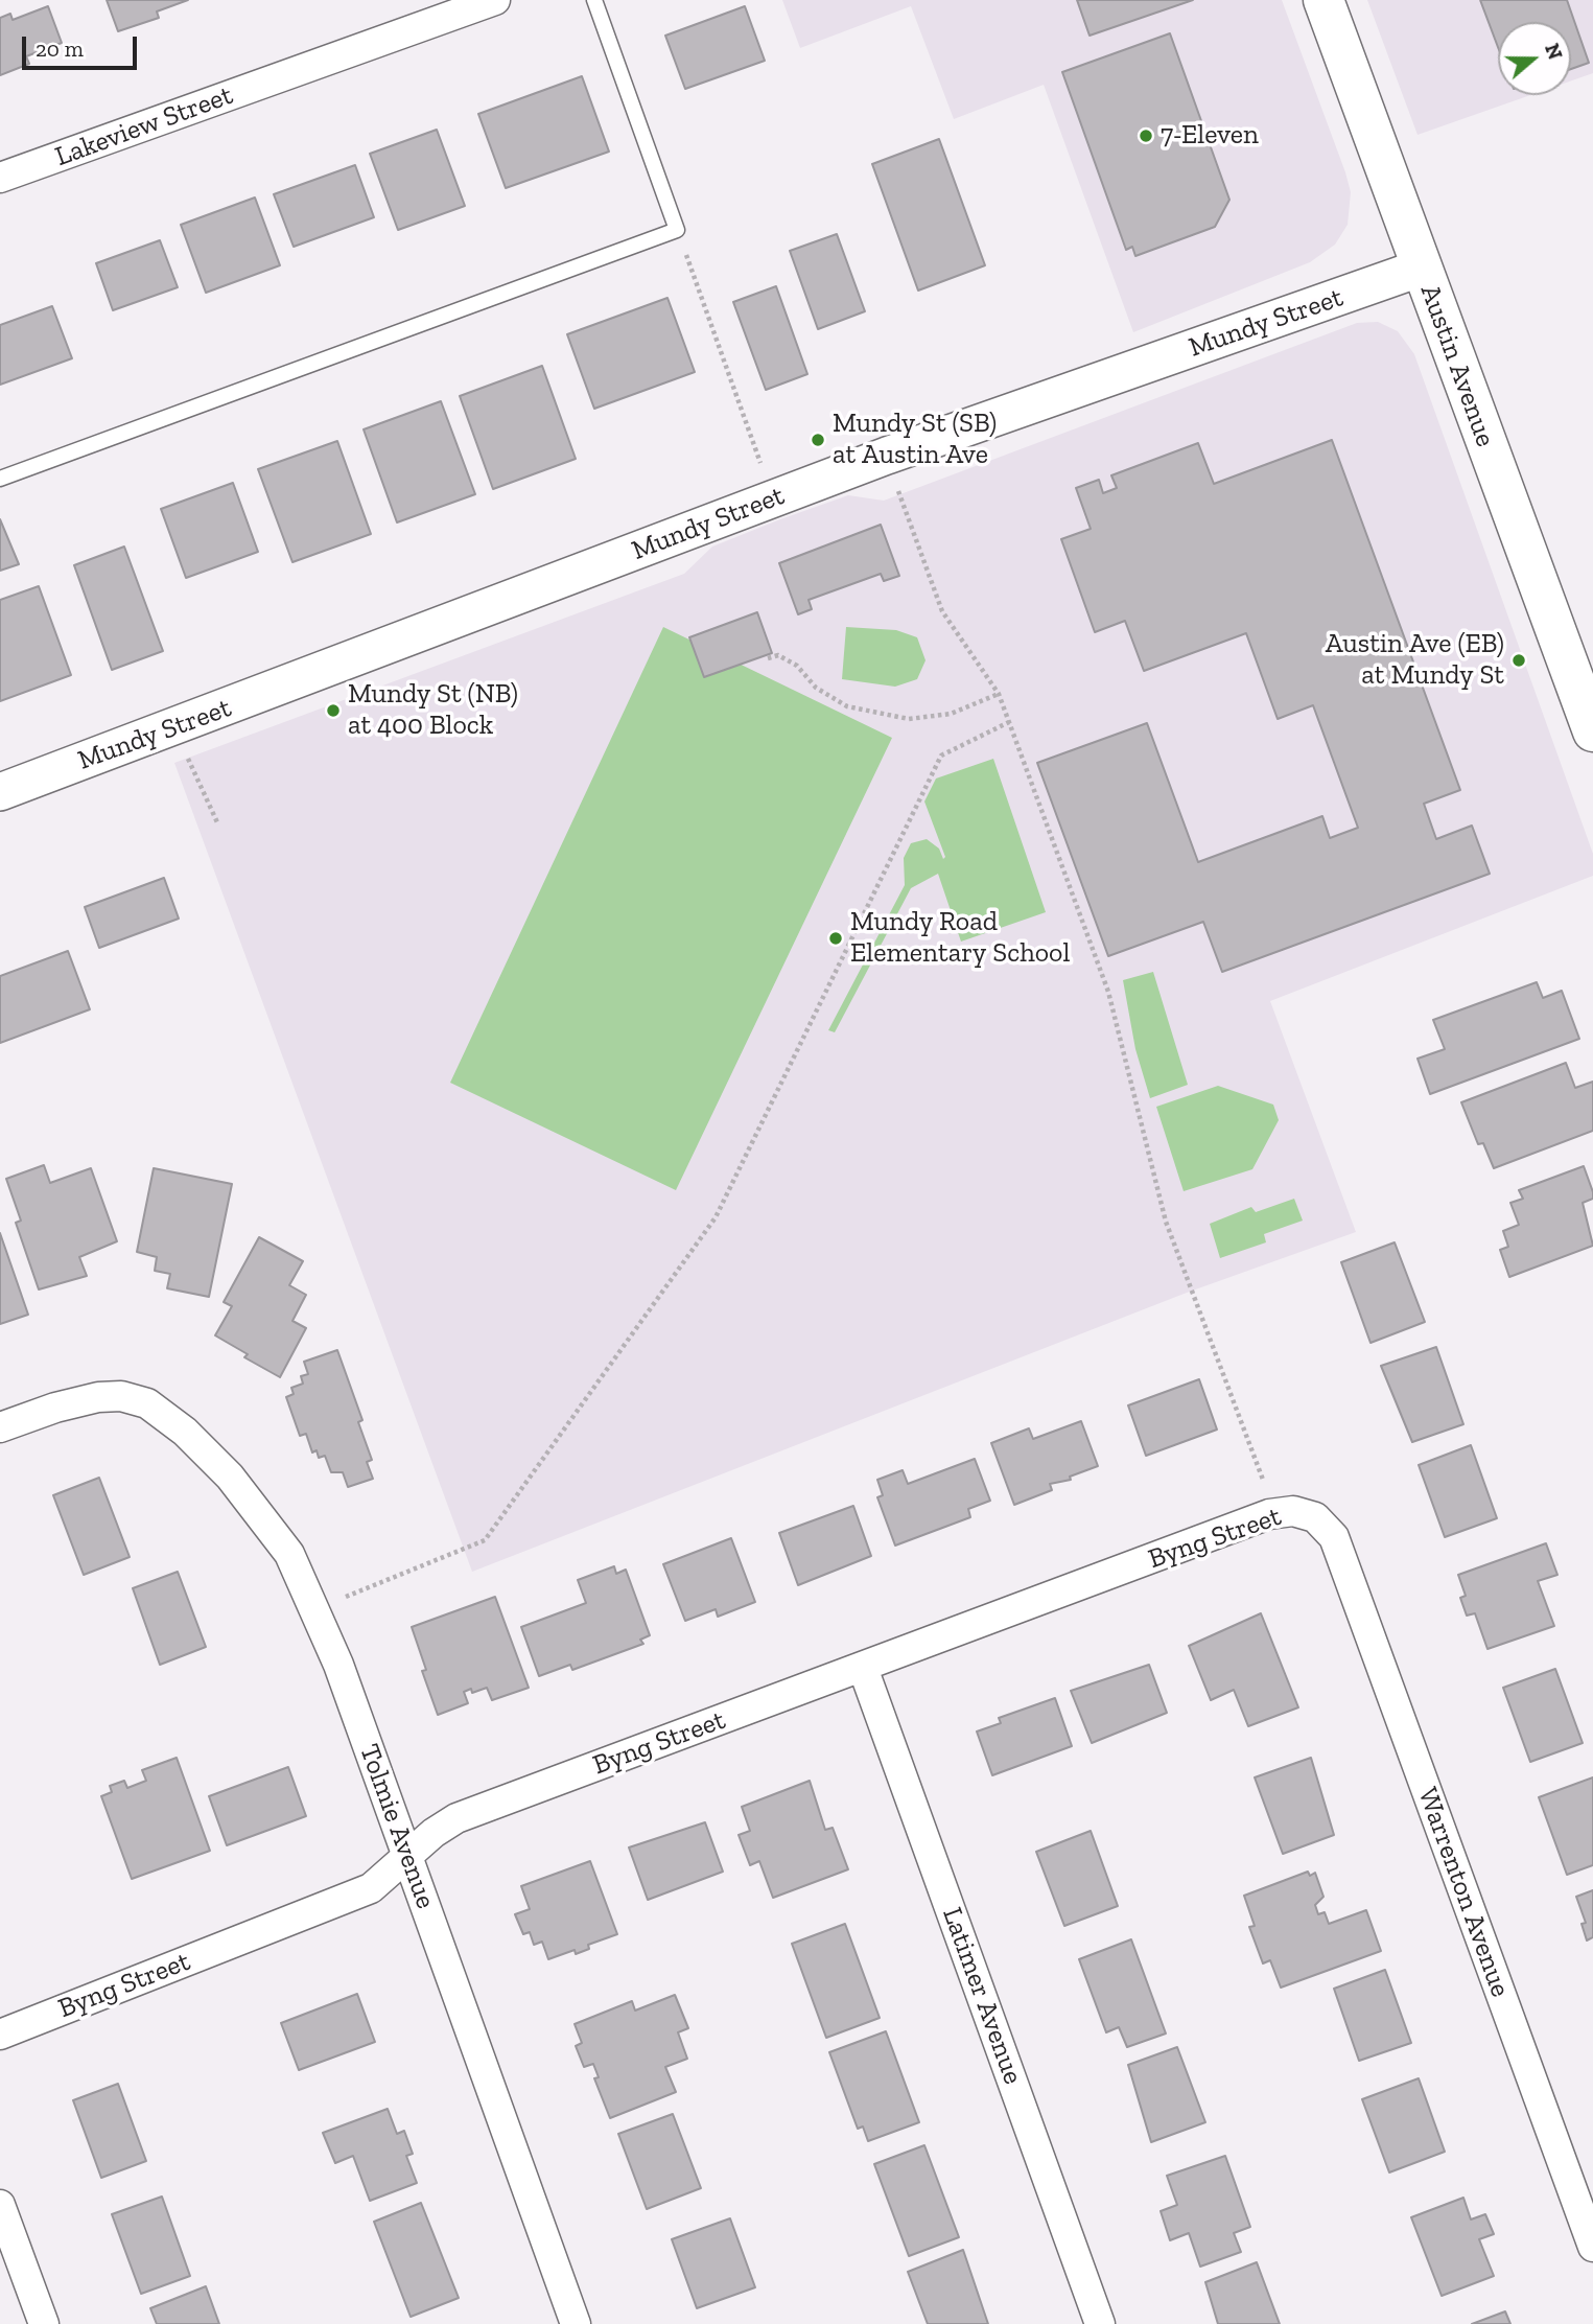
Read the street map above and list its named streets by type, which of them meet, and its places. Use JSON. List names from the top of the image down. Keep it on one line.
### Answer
{"streets":{"main road":["Austin Avenue"],"street":["Lakeview Street","Mundy Street","Byng Street","Tolmie Avenue","Warrenton Avenue","Latimer Avenue"]},"crossings":[["Mundy Street","Austin Avenue"],["Byng Street","Tolmie Avenue"],["Byng Street","Warrenton Avenue"],["Byng Street","Latimer Avenue"]],"places":["7-Eleven","Mundy St (SB) at Austin Ave","Austin Ave (EB) at Mundy St","Mundy St (NB) at 400 Block","Mundy Road Elementary School"],"scale_bar":"20 m","north":"right"}
